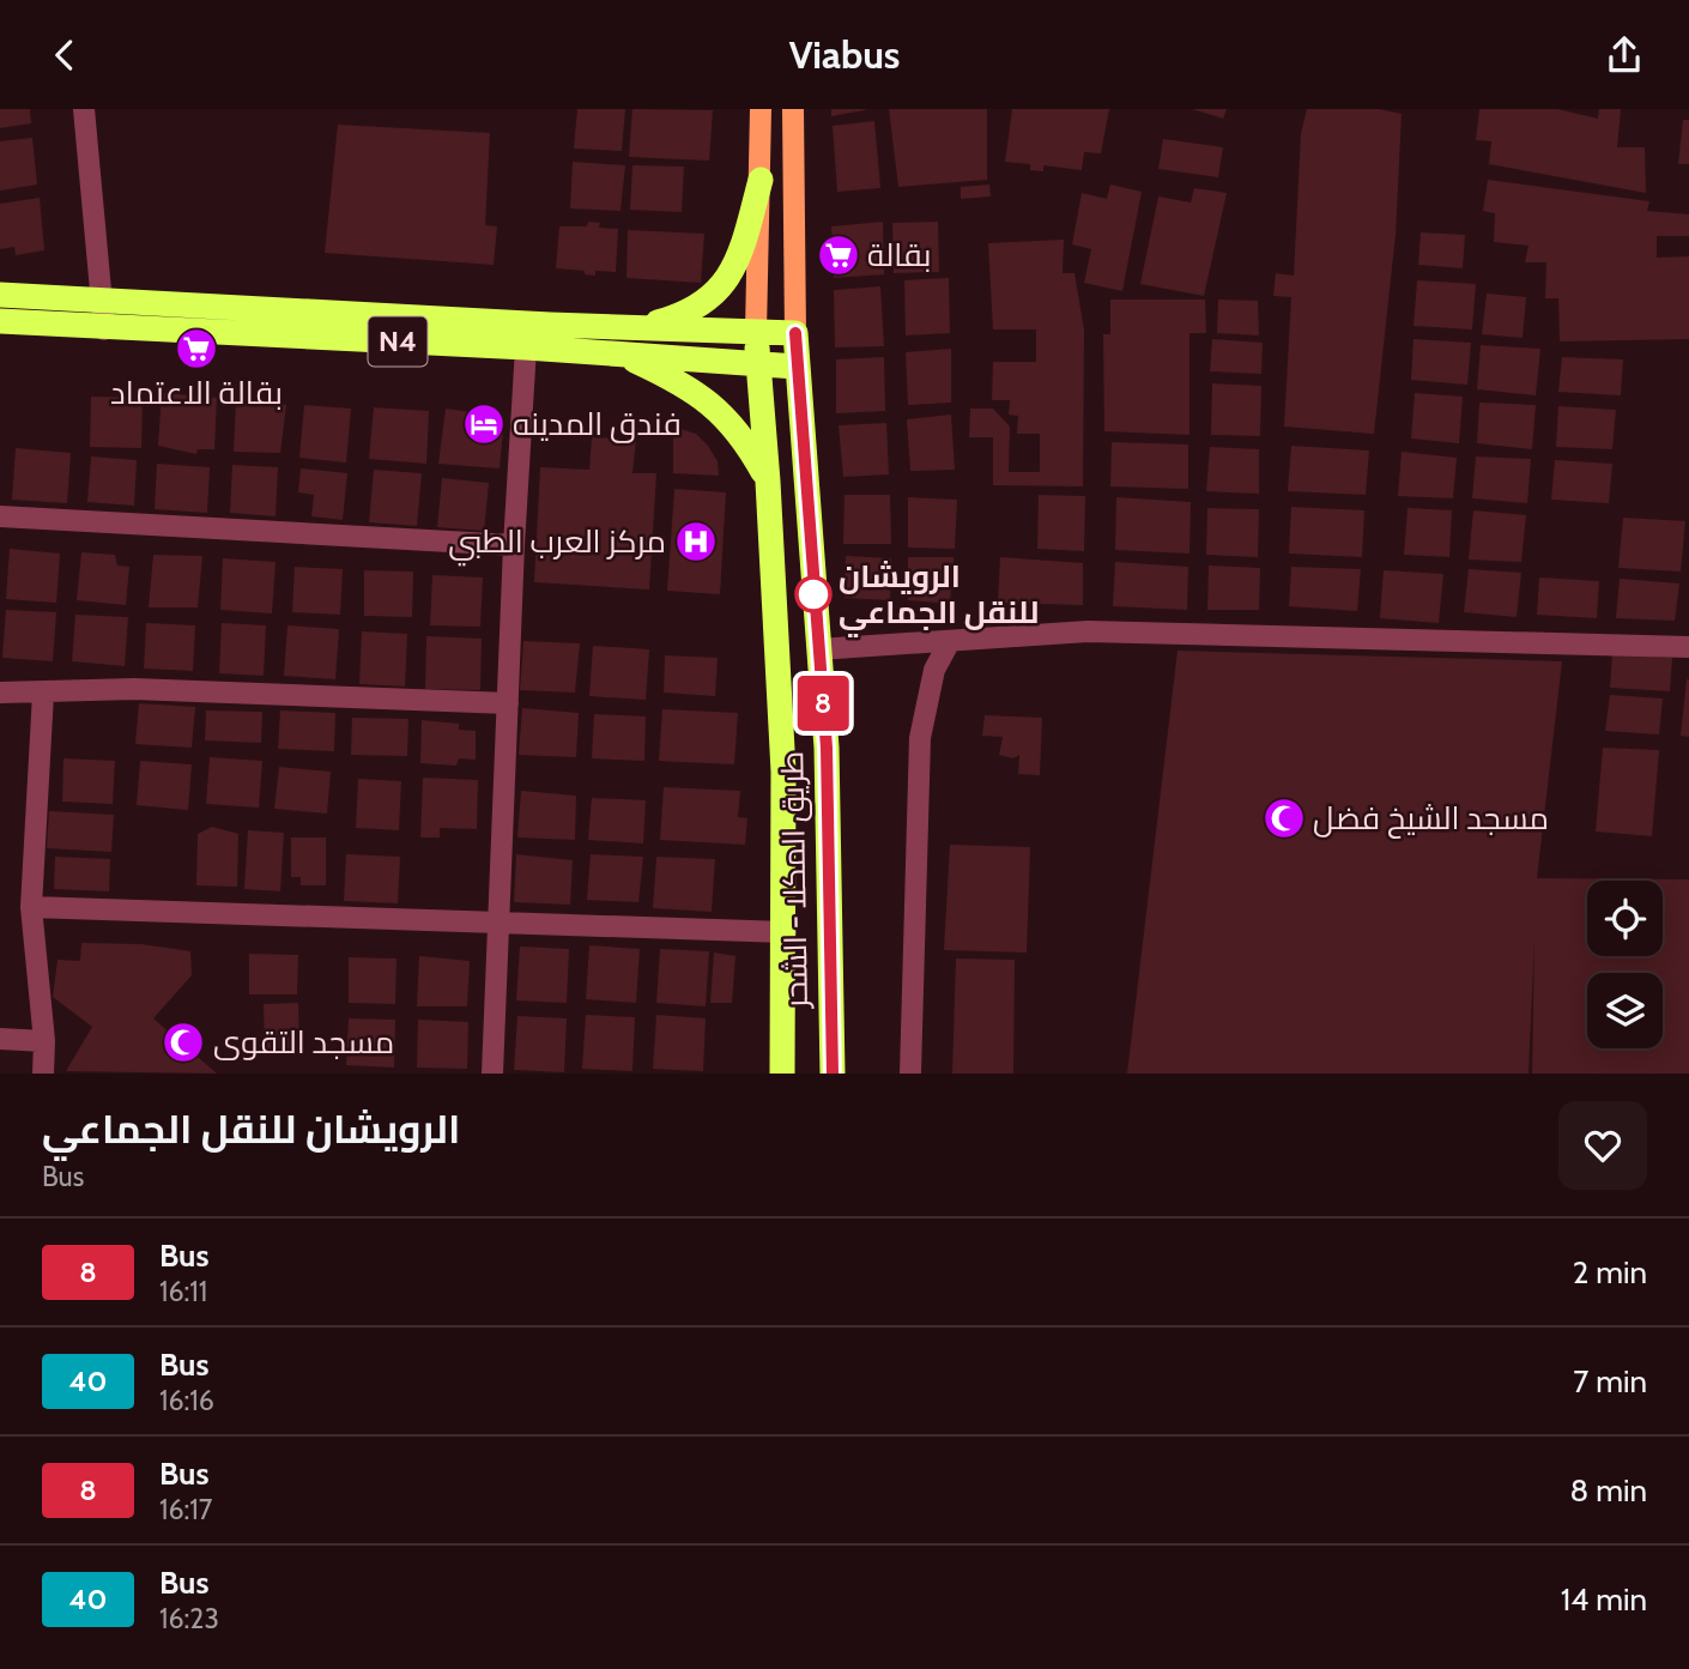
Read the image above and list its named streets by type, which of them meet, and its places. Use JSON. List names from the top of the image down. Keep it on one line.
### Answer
{"streets":{"highway":["N4","طريق المكلا - الشحر"]},"crossings":[["N4","طريق المكلا - الشحر"]],"places":{"supermarket":["بقالة","بقالة الاعتماد"],"hotel":["فندق المدينه"],"hospital":["مركز العرب الطبي"],"other":["الرويشان للنقل الجماعي"],"mosque":["مسجد الشيخ فضل","مسجد التقوى"]},"lines":["bus line 8"],"page":{"header":"Viabus","on_map":"8","heading":["الرويشان للنقل الجماعي","Bus"],"list":[{"mark":"8","name":"Bus","note":"16:11","value":"2 min"},{"mark":"40","name":"Bus","note":"16:16","value":"7 min"},{"mark":"8","name":"Bus","note":"16:17","value":"8 min"},{"mark":"40","name":"Bus","note":"16:23","value":"14 min"}]}}
